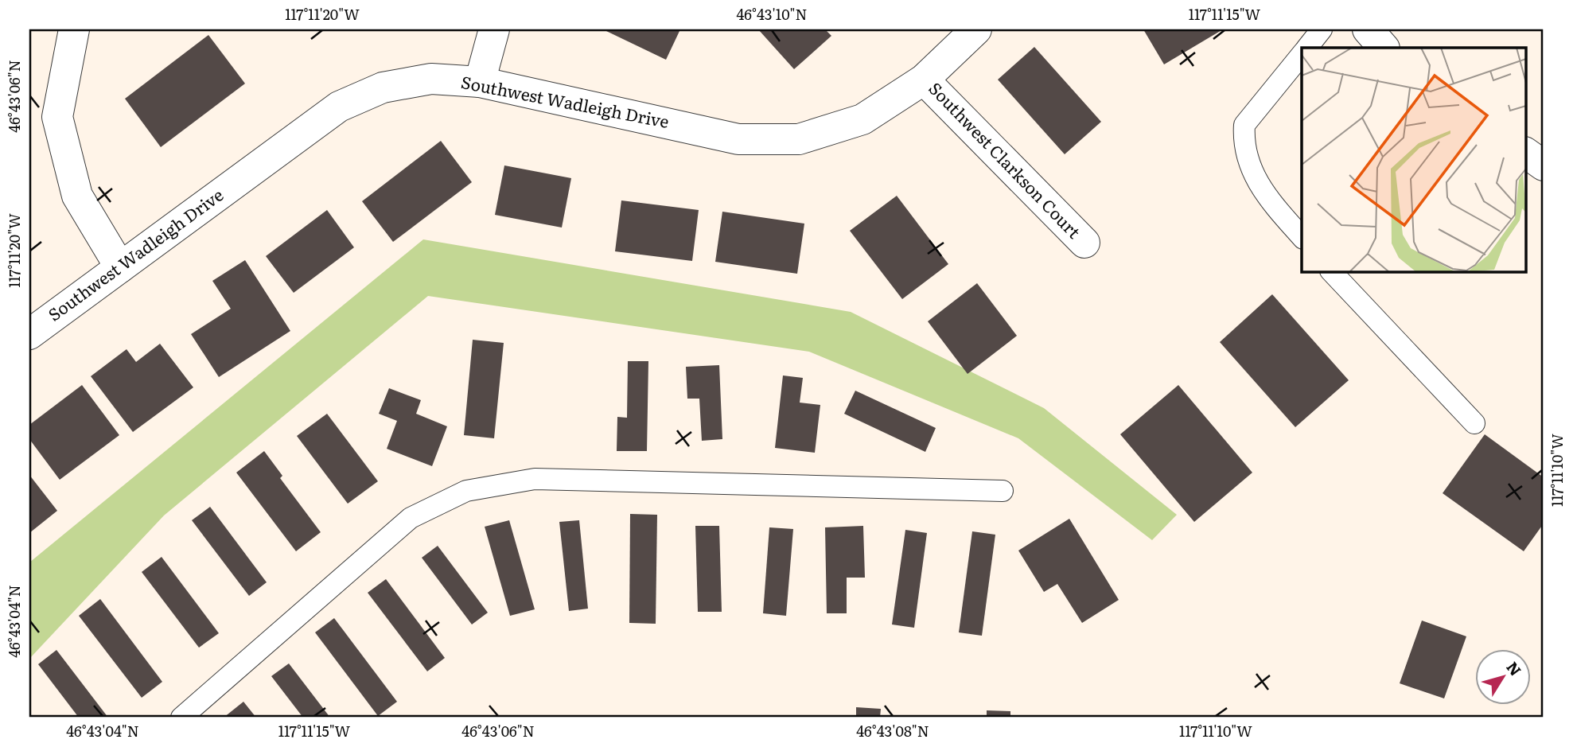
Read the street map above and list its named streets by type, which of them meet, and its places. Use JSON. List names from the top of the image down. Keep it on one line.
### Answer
{"streets":{"street":["Southwest Wadleigh Drive","Southwest Clarkson Court"]},"crossings":[["Southwest Wadleigh Drive","Southwest Clarkson Court"]],"north":"top right","coordinates":["117°11'20\"W","46°43'10\"N","117°11'15\"W","46°43'06\"N","117°11'10\"W","46°43'04\"N","46°43'08\"N"]}
